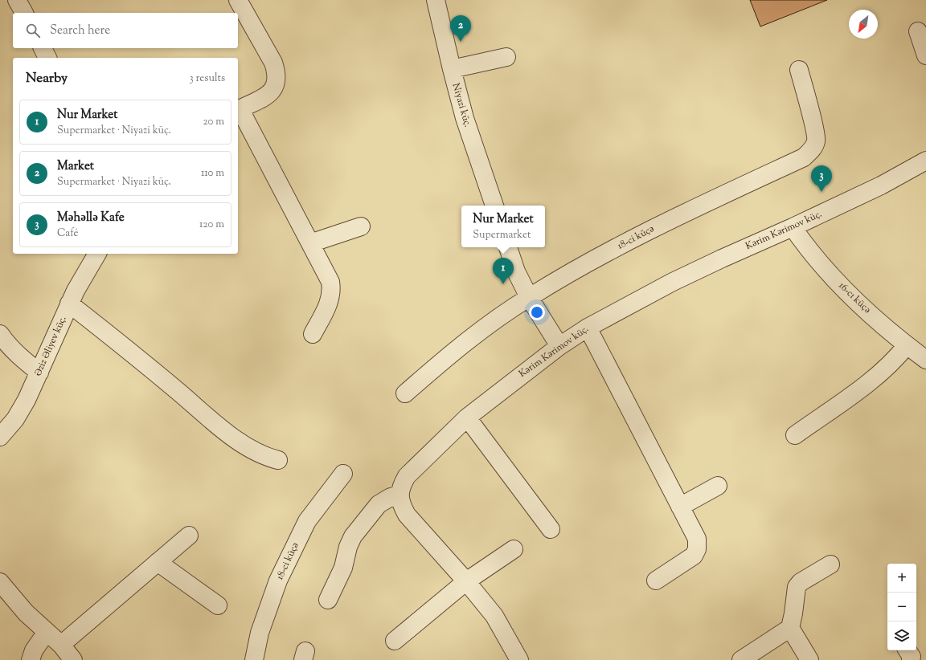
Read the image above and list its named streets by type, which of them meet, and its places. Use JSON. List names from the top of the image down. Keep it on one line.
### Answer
{"streets":{"street":["Niyazi küç.","Kərim Kərimov küç.","18-ci küçə","16-cı küçə","Əziz Əliyev küç."]},"crossings":[["Kərim Kərimov küç.","16-cı küçə"]],"north":"bottom left","page":{"search":"Search here","pins":["2","3","1"],"heading":["Nearby","3 results"],"list":[{"mark":"1","name":"Nur Market","note":"Supermarket · Niyazi küç.","value":"20 m"},{"mark":"2","name":"Market","note":"Supermarket · Niyazi küç.","value":"110 m"},{"mark":"3","name":"Məhəllə Kafe","note":"Café","value":"120 m"}],"popup":["Nur Market","Supermarket"],"map_buttons":["+","−"]}}
